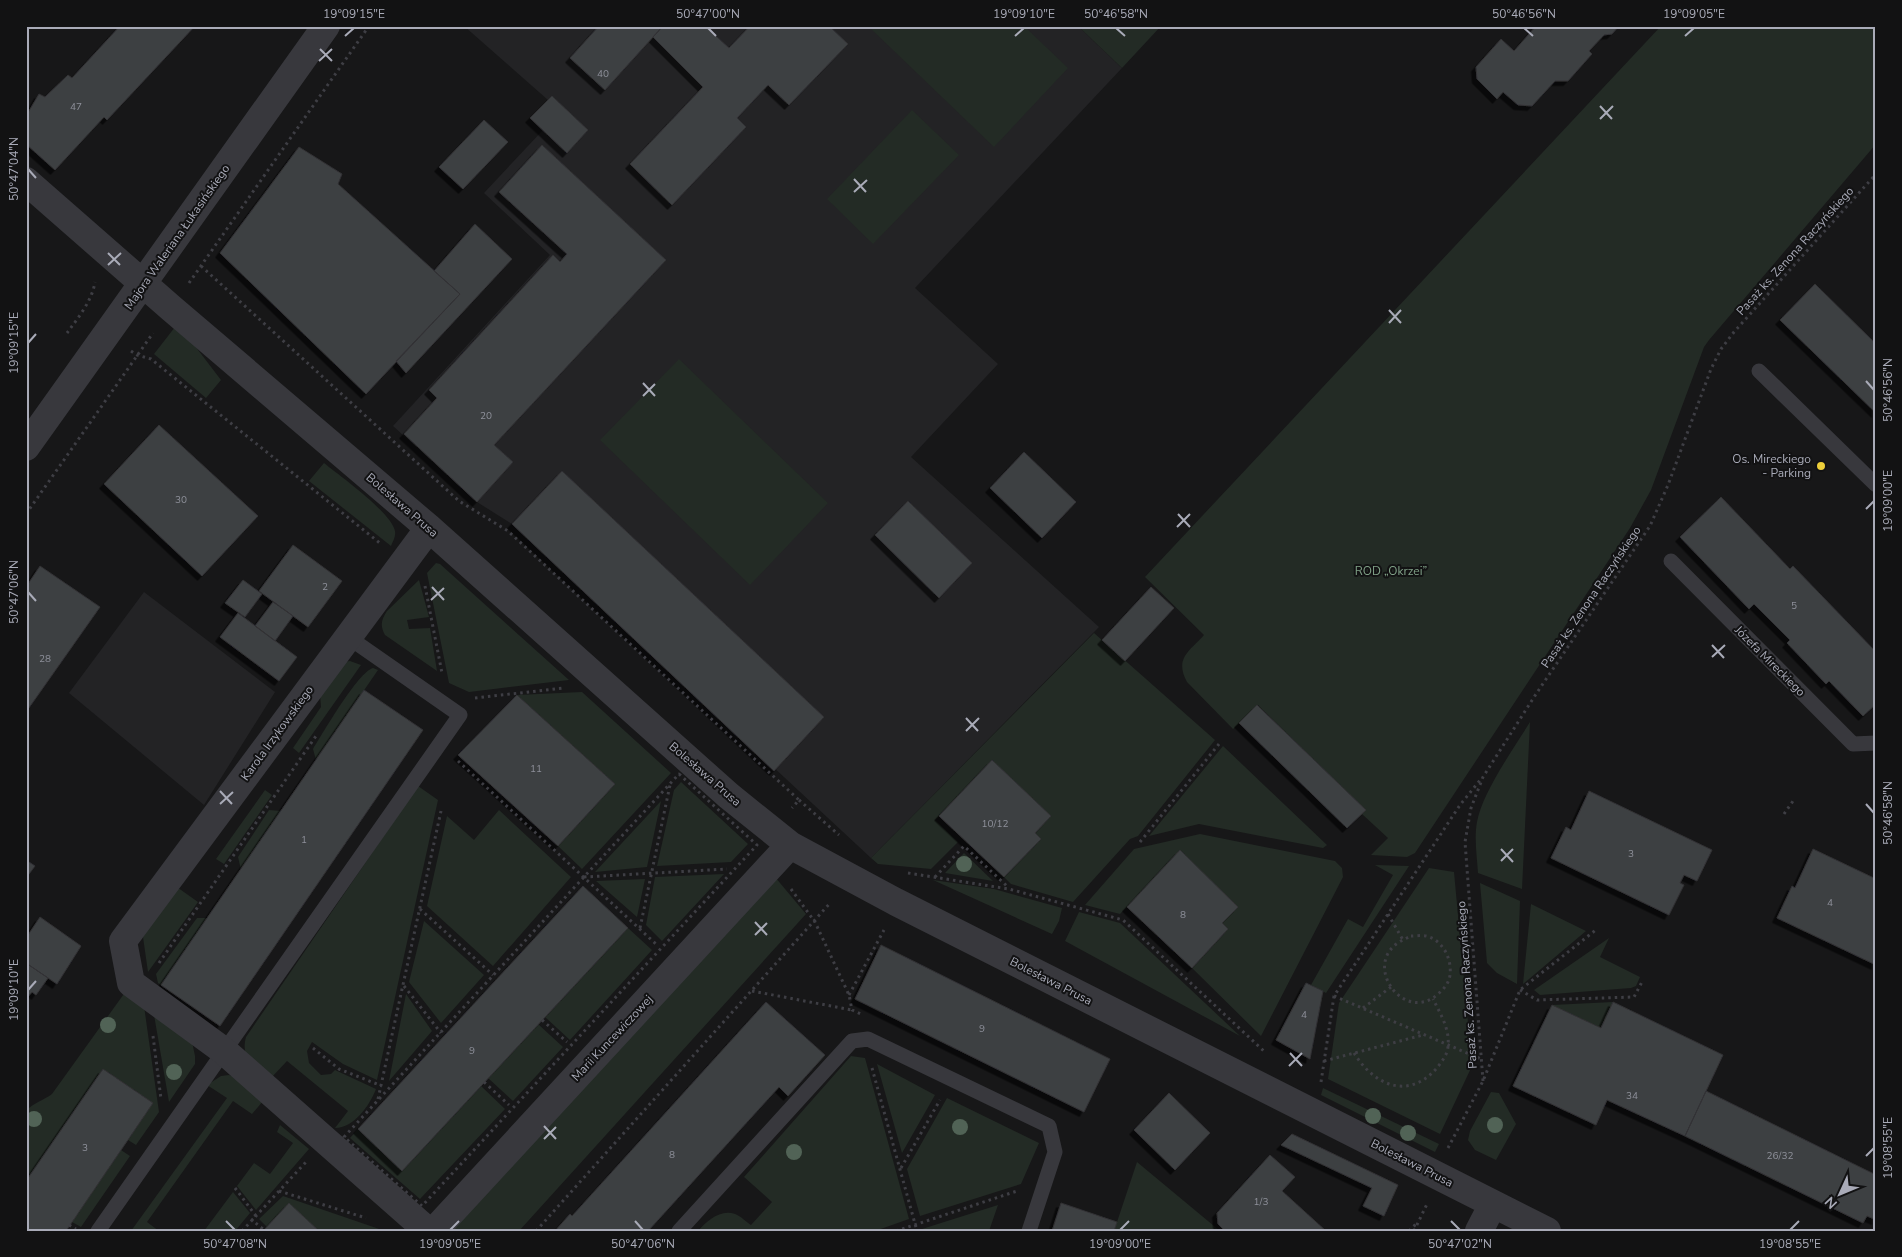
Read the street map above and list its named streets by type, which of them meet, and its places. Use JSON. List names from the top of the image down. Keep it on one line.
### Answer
{"streets":{"street":["Majora Waleriana Łukasińskiego","Bolesława Prusa","Karola Irzykowskiego","Marii Kuncewiczowej"],"lane":["Józefa Mireckiego"],"path":["Pasaż ks. Zenona Raczyńskiego"]},"crossings":[["Majora Waleriana Łukasińskiego","Bolesława Prusa"],["Bolesława Prusa","Karola Irzykowskiego"],["Bolesława Prusa","Marii Kuncewiczowej"]],"parks":["ROD „Okrzei”"],"places":["Os. Mireckiego - Parking"],"house_numbers":["40","47","20","30","2","5","28","11","10/12","1","3","4","8","4","9","9","34","3","8","26/32","1/3"],"north":"bottom left","coordinates":["19°09'15\"E","50°47'00\"N","19°09'10\"E","50°46'58\"N","50°46'56\"N","19°09'05\"E","50°47'04\"N","19°09'00\"E","50°47'06\"N","19°08'55\"E","50°47'08\"N","50°47'02\"N"]}
